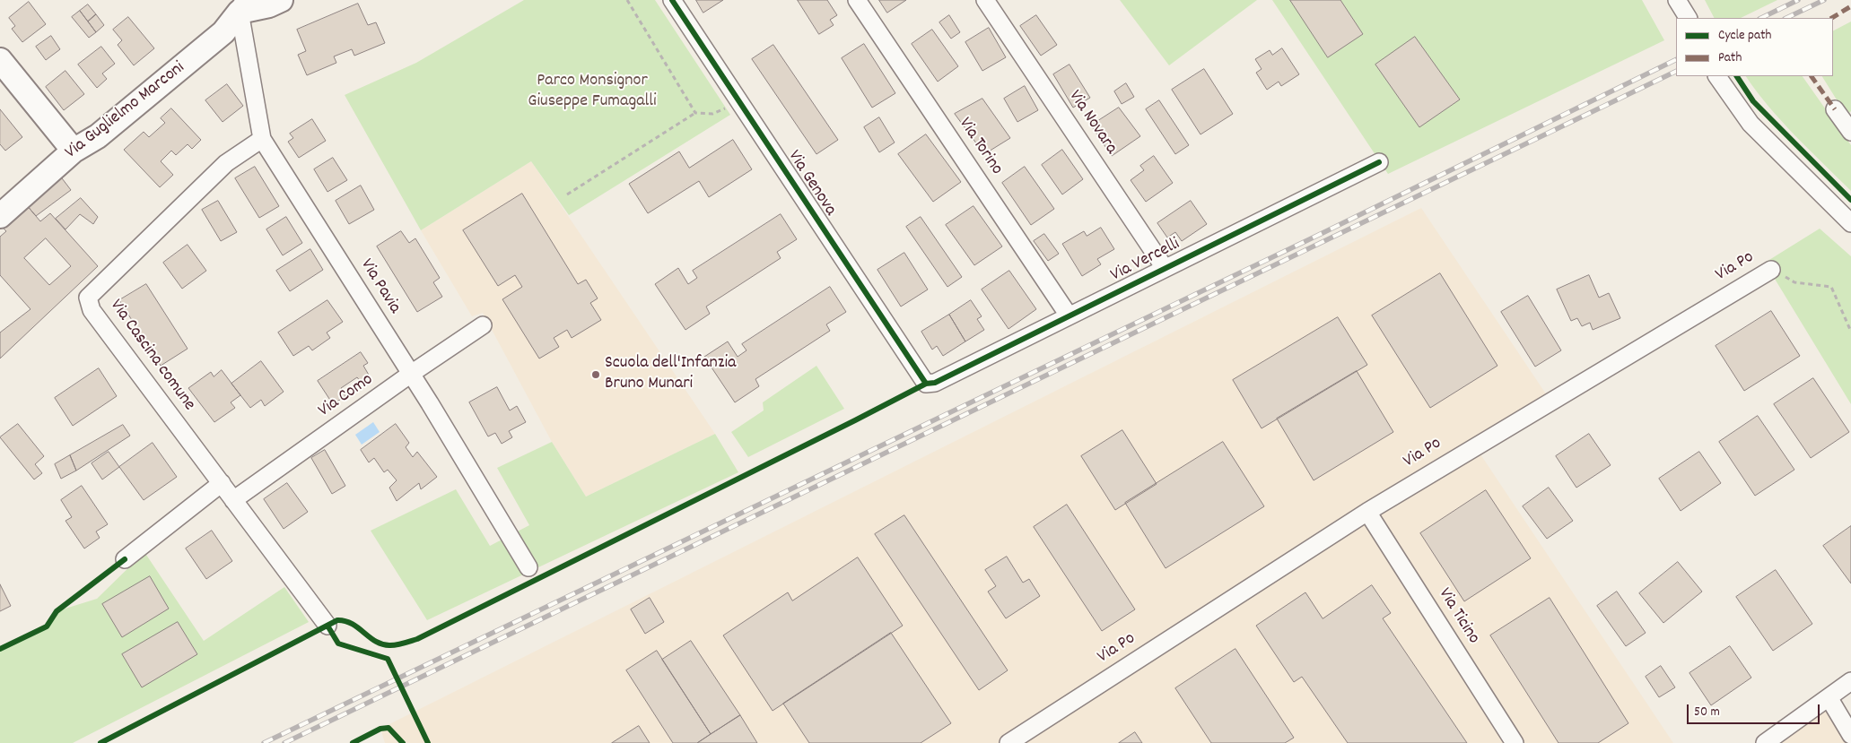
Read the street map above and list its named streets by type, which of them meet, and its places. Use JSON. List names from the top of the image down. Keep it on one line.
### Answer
{"streets":{"street":["Via Guglielmo Marconi","Via Novara","Via Torino","Via Genova","Via Vercelli","Via Po","Via Pavia","Via Cascina comune","Via Como","Via Ticino"]},"crossings":[["Via Guglielmo Marconi","Via Pavia"],["Via Novara","Via Vercelli"],["Via Torino","Via Vercelli"],["Via Genova","Via Vercelli"],["Via Po","Via Ticino"],["Via Pavia","Via Cascina comune"],["Via Pavia","Via Como"],["Via Cascina comune","Via Como"]],"parks":["Parco Monsignor Giuseppe Fumagalli"],"places":["Scuola dell'Infanzia Bruno Munari"],"legend":["Cycle path","Path"],"scale_bar":"50 m"}
